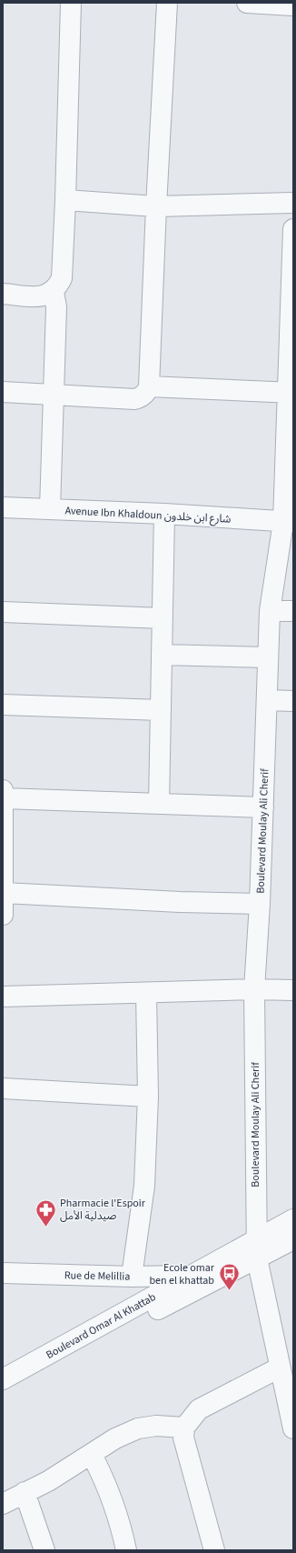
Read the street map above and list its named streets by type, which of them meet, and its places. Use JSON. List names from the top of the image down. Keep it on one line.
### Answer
{"streets":{"street":["Avenue Ibn Khaldoun شارع ابن خلدون","Boulevard Moulay Ali Cherif","Rue de Melillia","Boulevard Omar Al Khattab"]},"crossings":[["Avenue Ibn Khaldoun شارع ابن خلدون","Boulevard Moulay Ali Cherif"],["Boulevard Moulay Ali Cherif","Boulevard Omar Al Khattab"],["Rue de Melillia","Boulevard Omar Al Khattab"]],"places":{"pharmacy":["Pharmacie l'Espoir صيدلية الأمل"],"bus stop":["Ecole omar ben el khattab"]}}
